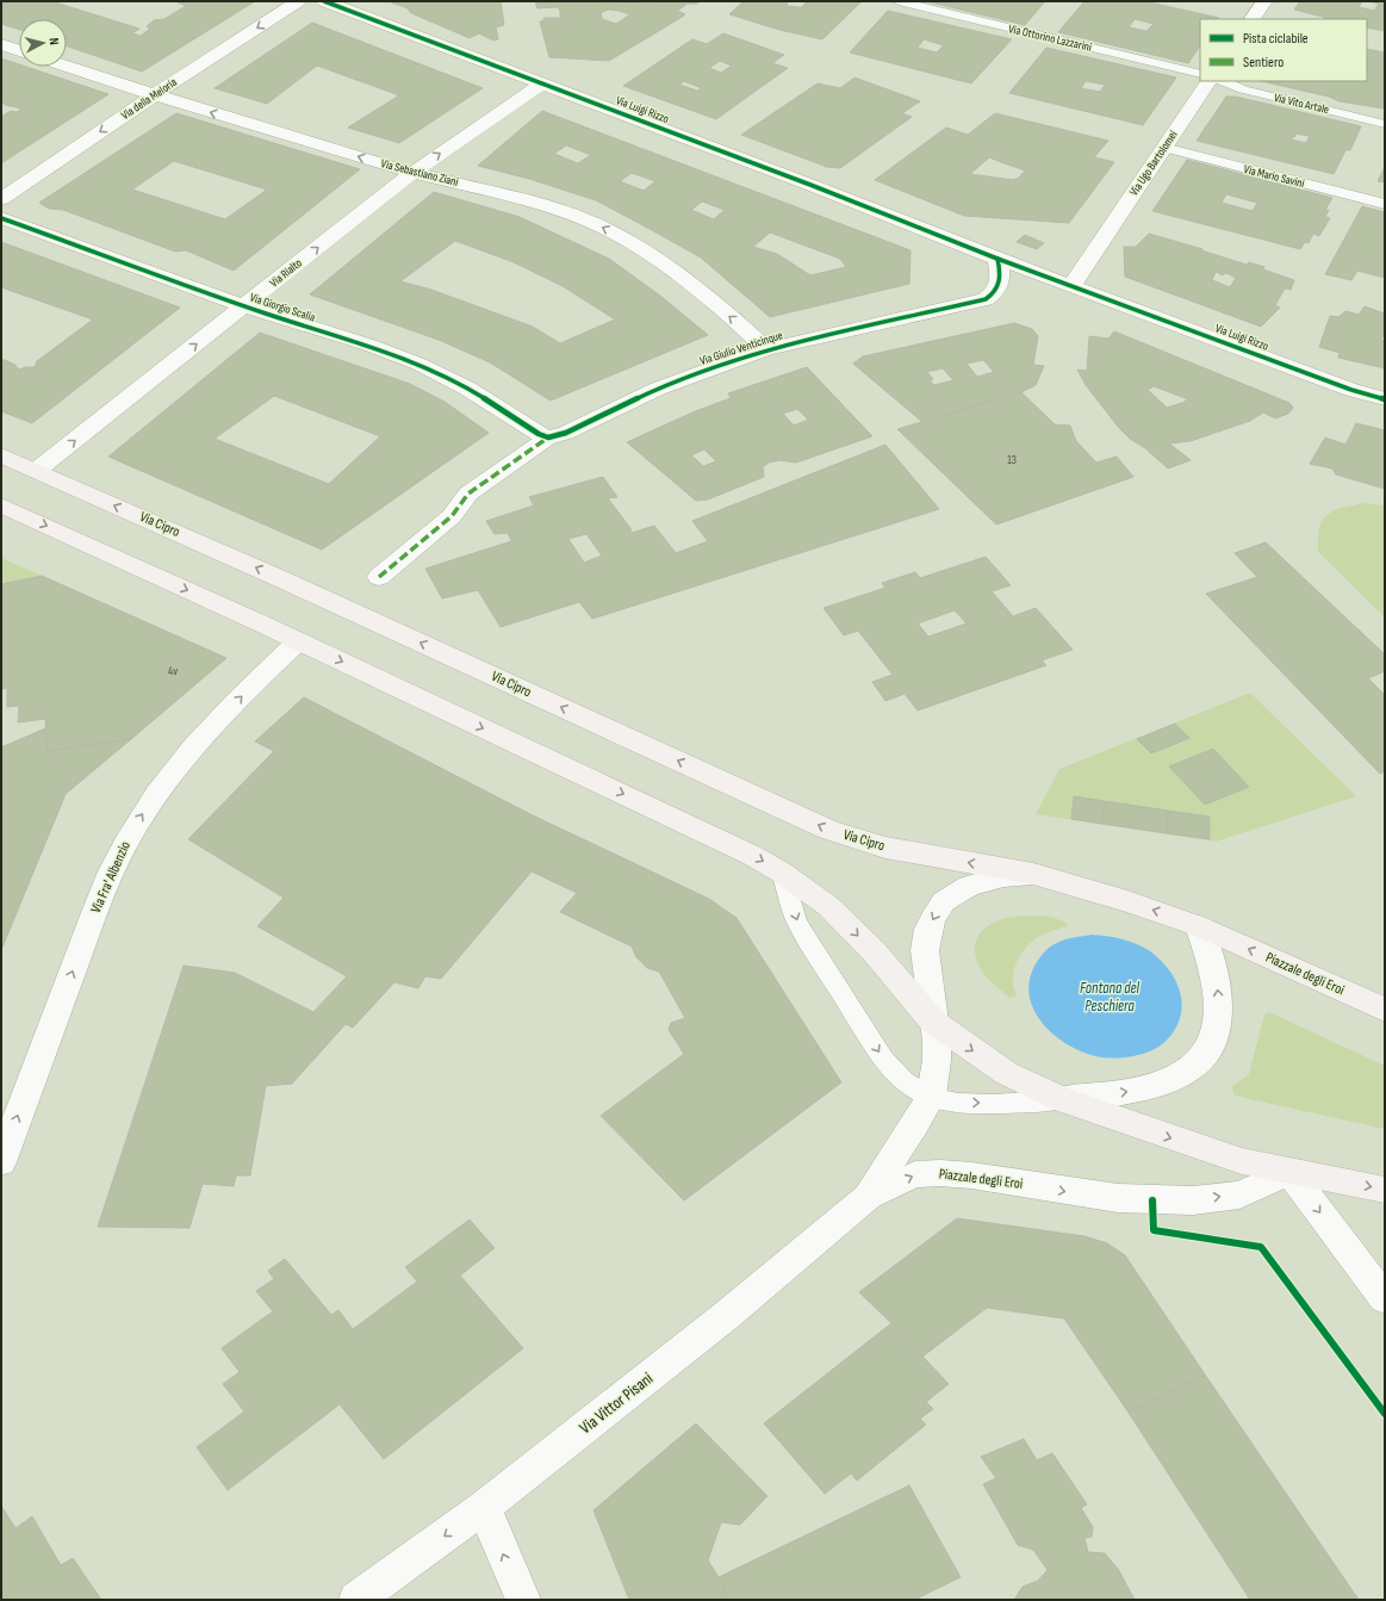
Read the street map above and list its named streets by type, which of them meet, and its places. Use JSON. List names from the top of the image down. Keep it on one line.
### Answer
{"streets":{"main road":["Via Cipro","Piazzale degli Eroi"],"street":["Via della Meloria","Via Luigi Rizzo","Via Ugo Bartolomei","Via Sebastiano Ziani","Via Rialto","Via Giorgio Scalia","Via Giulio Venticinque","Via Fra' Albenzio","Via Vittor Pisani"],"lane":["Via Ottorino Lazzarini","Via Vito Artale","Via Mario Savini"]},"crossings":[["Via della Meloria","Via Sebastiano Ziani"],["Via Luigi Rizzo","Via Ugo Bartolomei"],["Via Luigi Rizzo","Via Rialto"],["Via Luigi Rizzo","Via Giulio Venticinque"],["Via Ugo Bartolomei","Via Mario Savini"],["Via Sebastiano Ziani","Via Rialto"],["Via Sebastiano Ziani","Via Giulio Venticinque"],["Via Rialto","Via Giorgio Scalia"],["Via Rialto","Via Cipro"],["Via Giorgio Scalia","Via Giulio Venticinque"],["Via Cipro","Piazzale degli Eroi"],["Piazzale degli Eroi","Via Vittor Pisani"]],"one_way":["Via della Meloria","Via Sebastiano Ziani","Via Rialto","Via Fra' Albenzio"],"water":["Fontana del Peschiera"],"house_numbers":["13","4v"],"legend":["Pista ciclabile","Sentiero"],"north":"right"}
